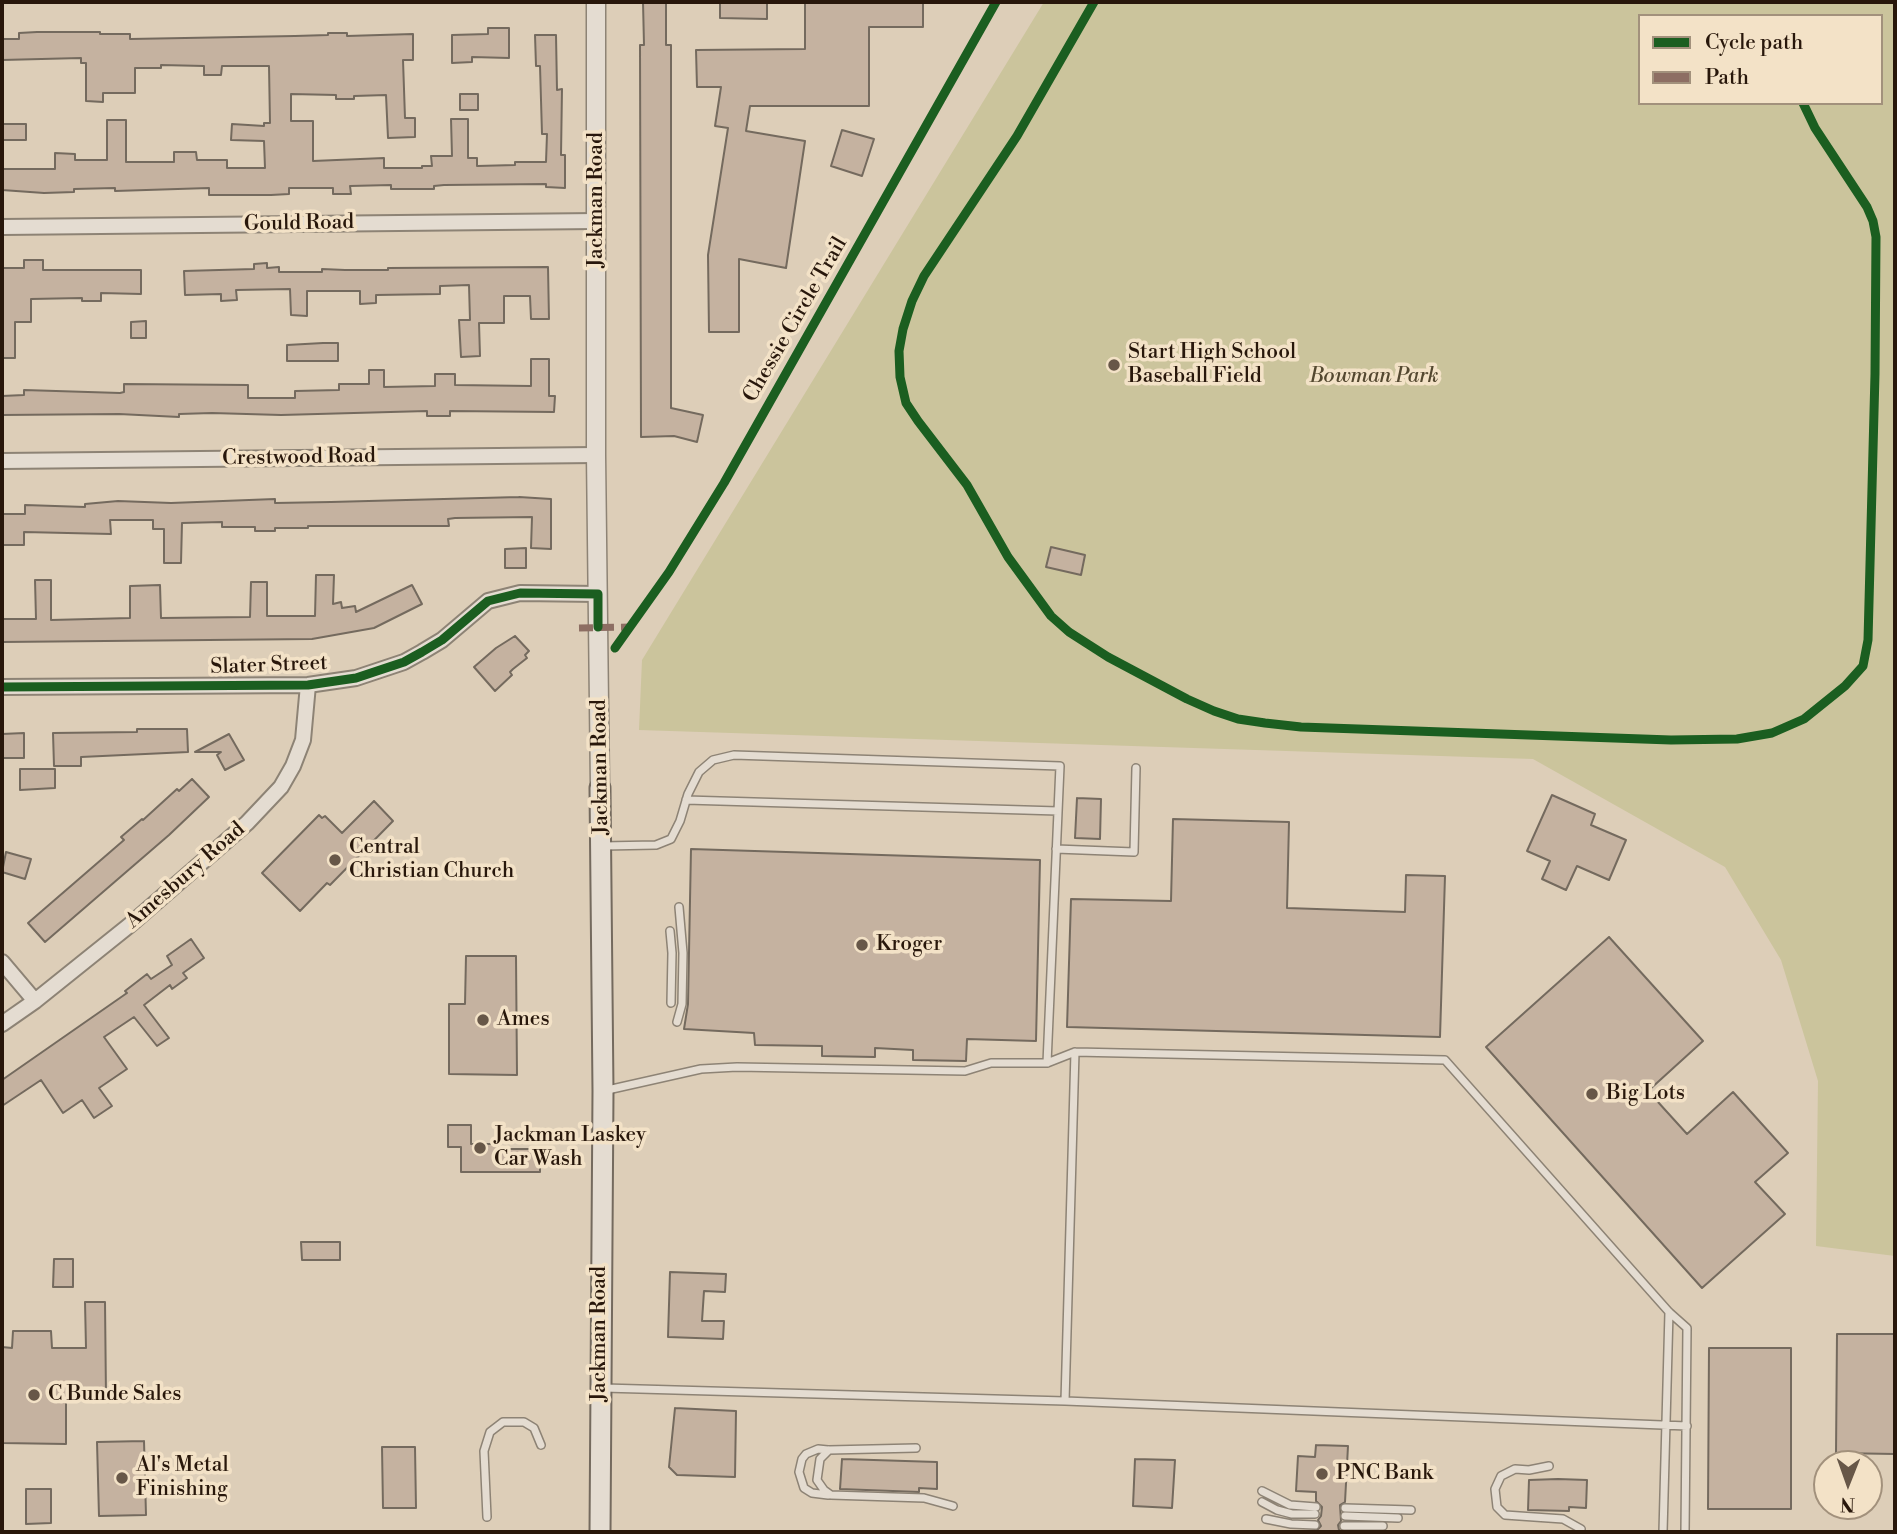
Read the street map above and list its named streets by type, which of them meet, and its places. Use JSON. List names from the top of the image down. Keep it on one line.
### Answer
{"streets":{"main road":["Jackman Road"],"street":["Gould Road","Crestwood Road","Slater Street","Amesbury Road"],"cycle path":["Chessie Circle Trail"]},"crossings":[["Jackman Road","Gould Road"],["Jackman Road","Crestwood Road"],["Jackman Road","Slater Street"],["Slater Street","Amesbury Road"]],"parks":["Bowman Park"],"places":["Start High School Baseball Field","Central Christian Church","Kroger","Ames","Big Lots","Jackman Laskey Car Wash","C Bunde Sales","PNC Bank","Al's Metal Finishing"],"legend":["Cycle path","Path"],"north":"bottom"}
